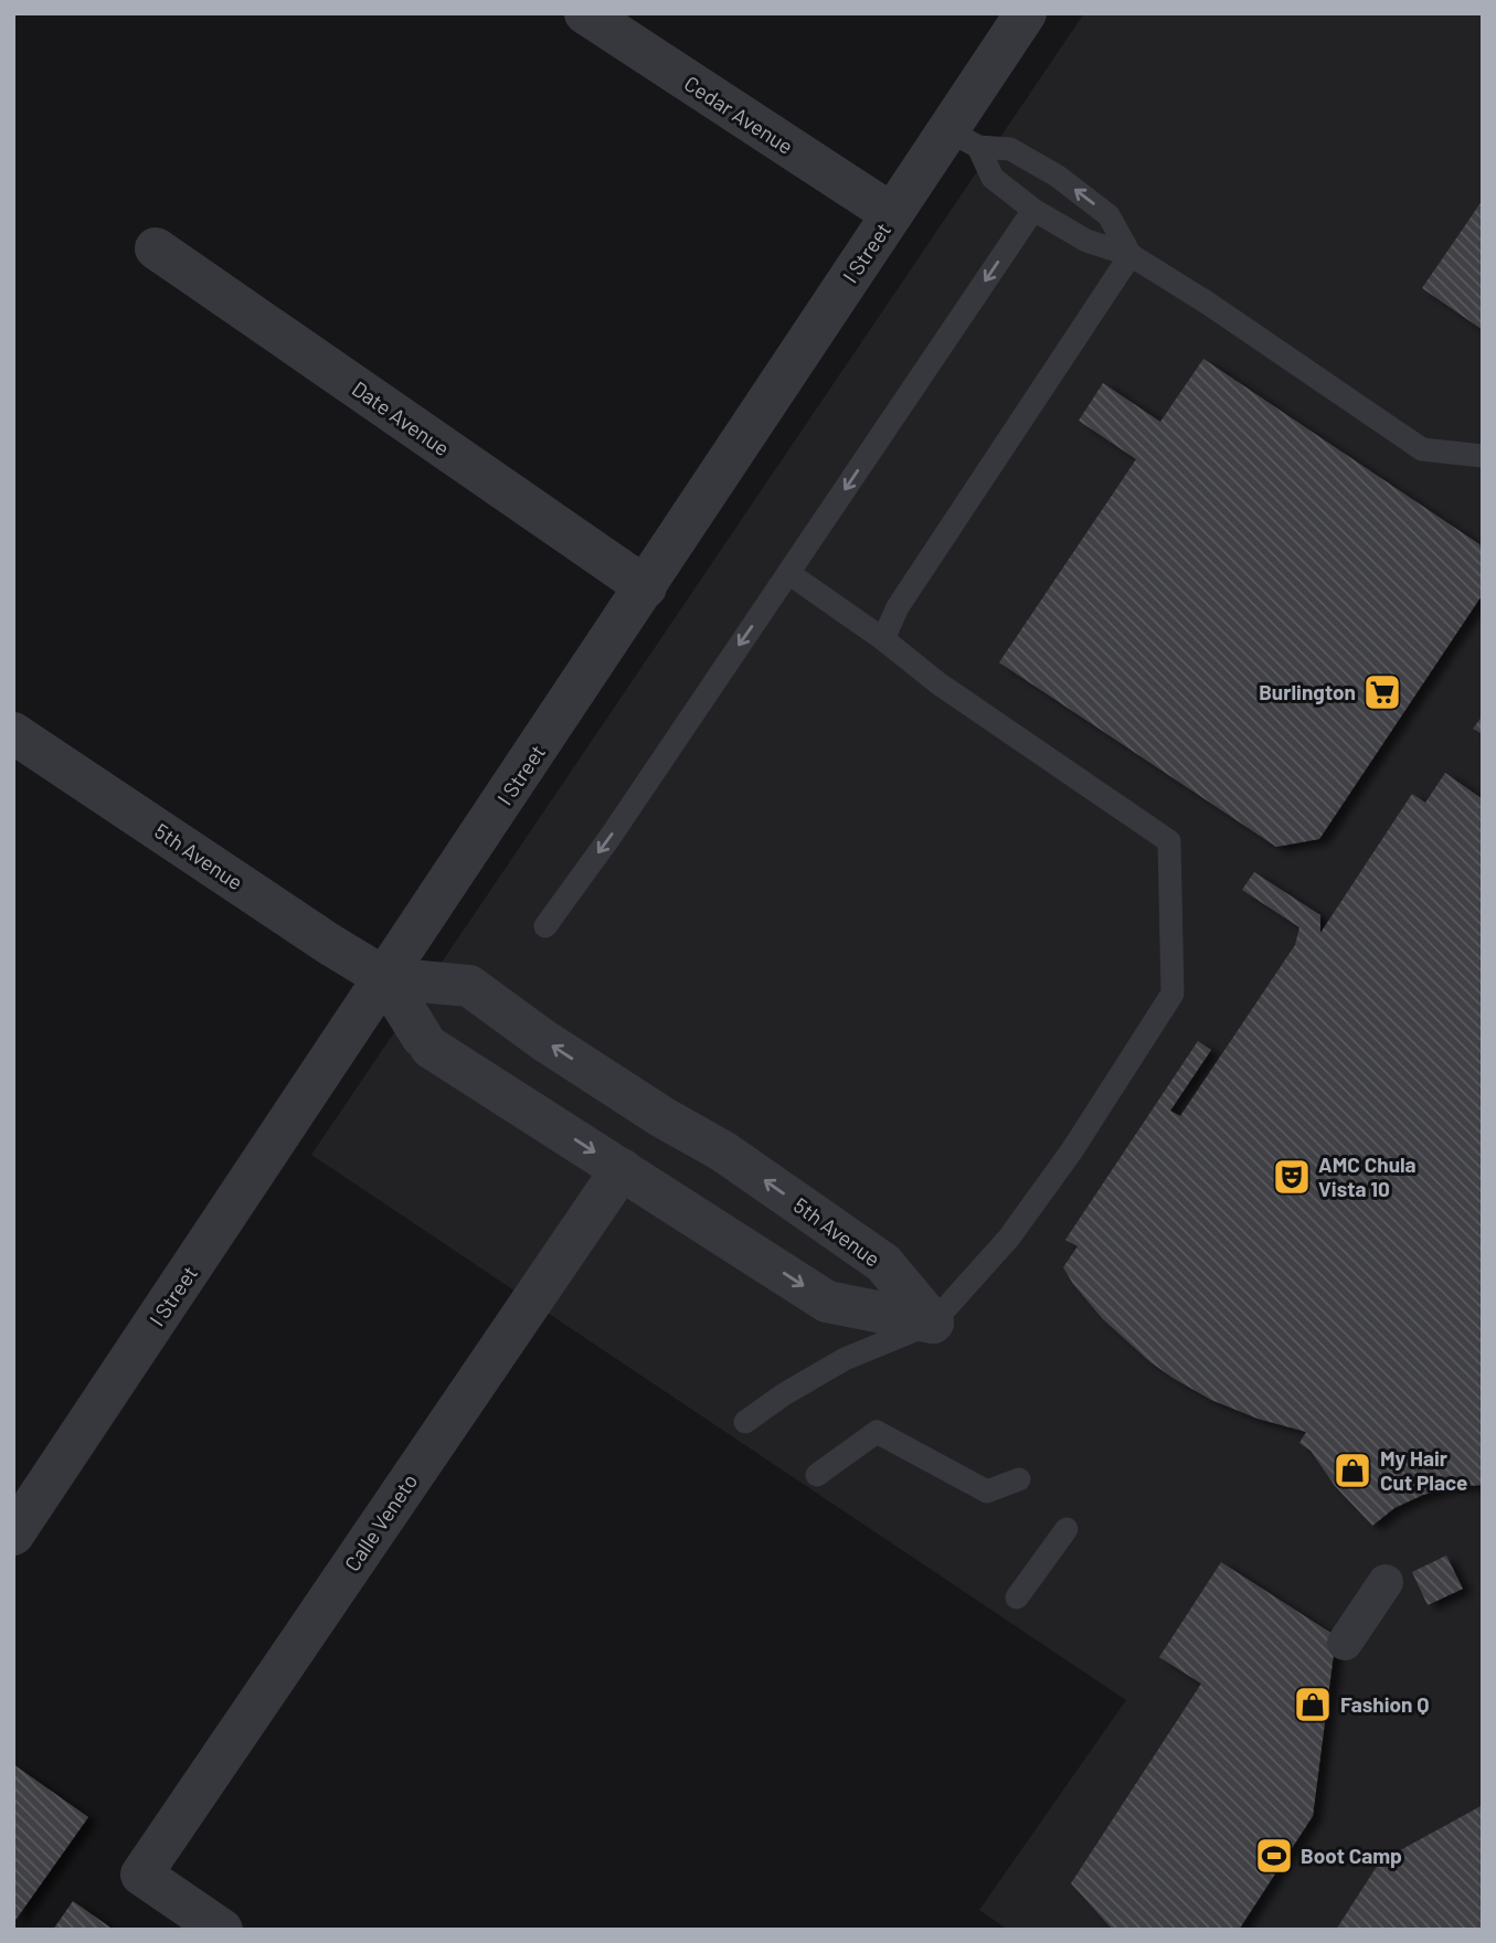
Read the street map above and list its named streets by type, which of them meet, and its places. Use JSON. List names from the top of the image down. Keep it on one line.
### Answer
{"streets":{"street":["Cedar Avenue","I Street","Date Avenue","5th Avenue","Calle Veneto"]},"crossings":[["Cedar Avenue","I Street"],["I Street","Date Avenue"],["I Street","5th Avenue"],["5th Avenue","Calle Veneto"]],"places":{"supermarket":["Burlington"],"theatre":["AMC Chula Vista 10"],"shop":["My Hair Cut Place","Fashion Q"],"sports":["Boot Camp"]}}
